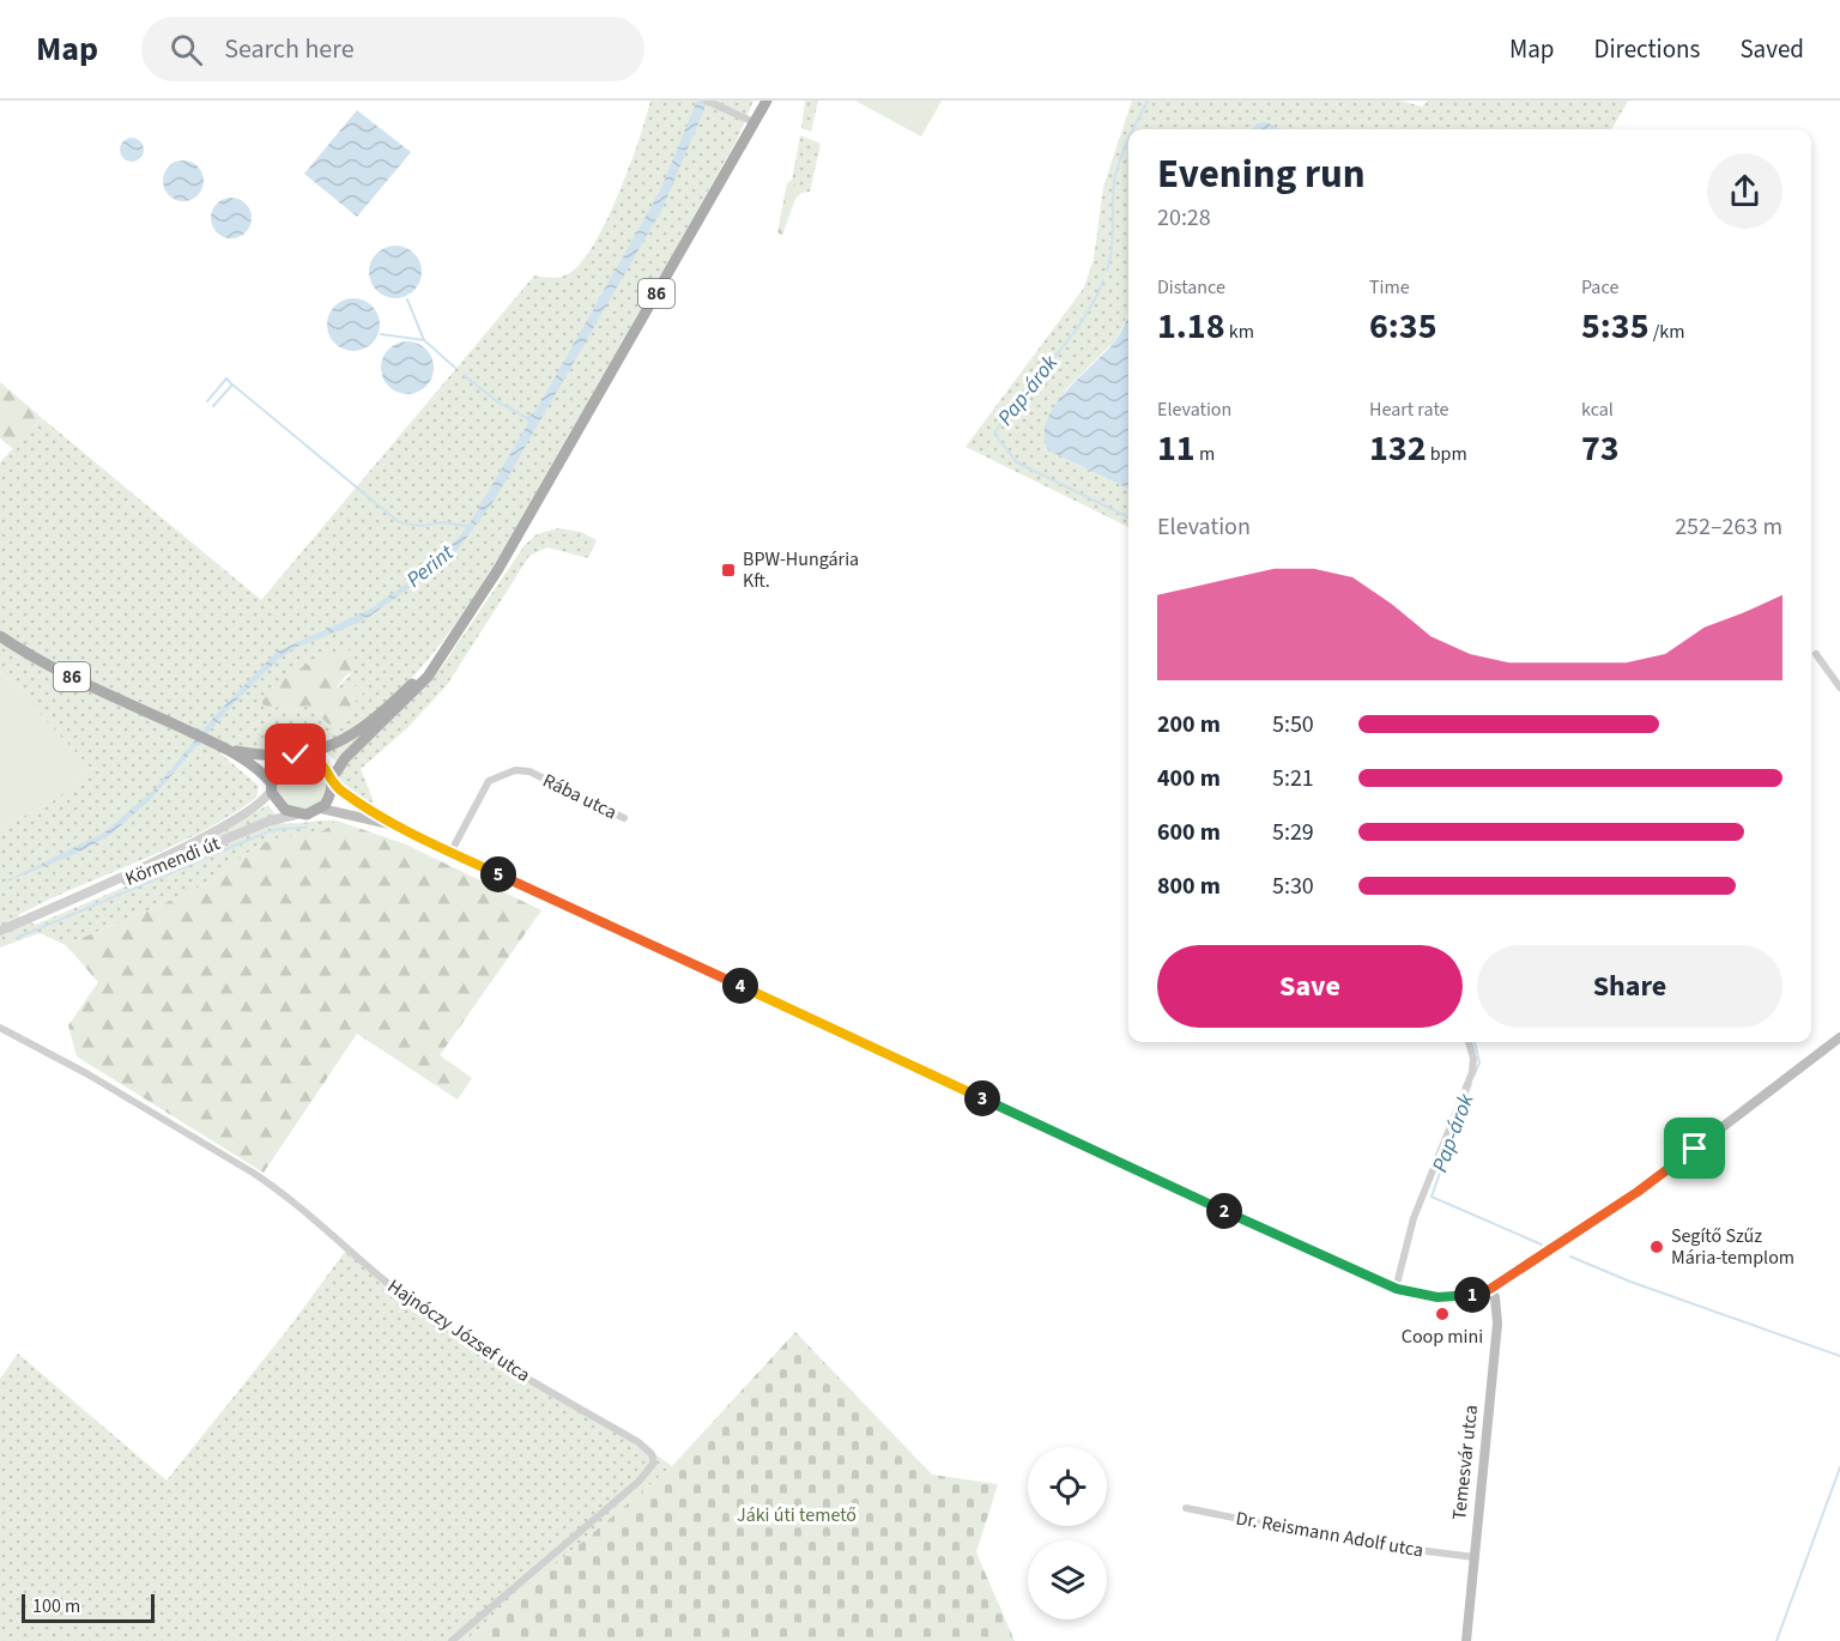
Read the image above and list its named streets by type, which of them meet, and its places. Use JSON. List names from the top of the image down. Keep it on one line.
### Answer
{"streets":{"main road":["86","Temesvár utca"],"street":["Rába utca","Körmendi út","Hajnóczy József utca","Dr. Reismann Adolf utca"]},"crossings":[["86","Körmendi út"],["Temesvár utca","Dr. Reismann Adolf utca"]],"water":["Pap-árok","Perint"],"parks":["Jáki úti temető"],"places":{"transit":["BPW-Hungária Kft."],"other":["Segítő Szűz Mária-templom","Coop mini"]},"scale_bar":"100 m","page":{"header":"Map","search":"Search here","nav":["Map","Directions","Saved"],"heading":["Evening run","20:28"],"stats":[["Distance","1.18 km"],["Time","6:35"],["Pace","5:35 /km"],["Elevation","11 m"],["Heart rate","132 bpm"],["kcal","73"]],"chart":["Elevation","252–263 m"],"list":[{"name":"200 m","note":"5:50"},{"name":"400 m","note":"5:21"},{"name":"600 m","note":"5:29"},{"name":"800 m","note":"5:30"}],"pins":["5","4","3","2","1"],"buttons":["Save","Share"],"scale":"100 m"}}
